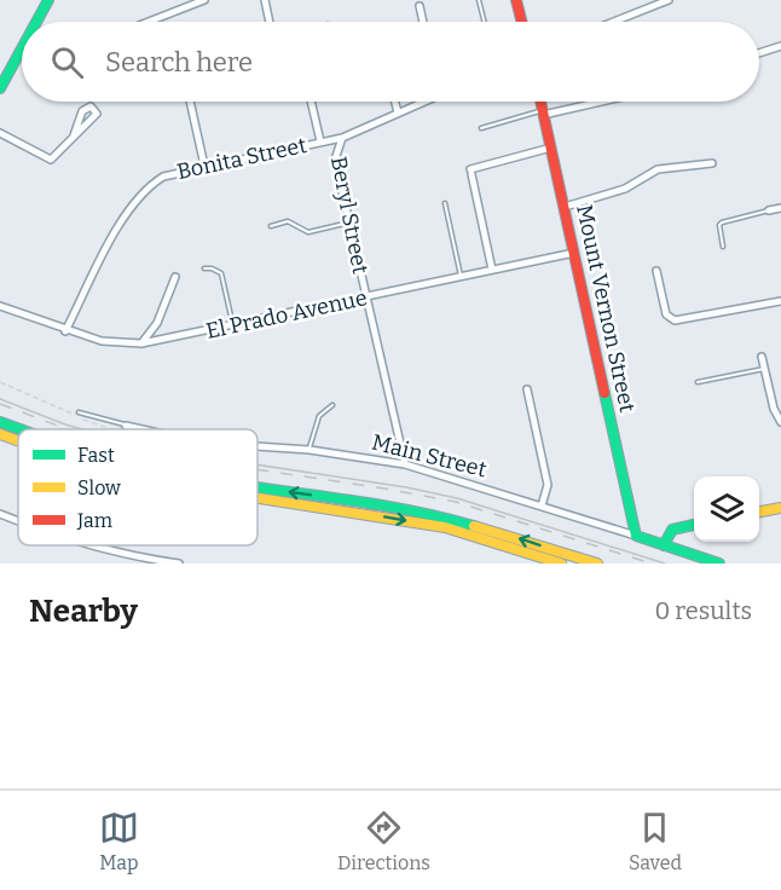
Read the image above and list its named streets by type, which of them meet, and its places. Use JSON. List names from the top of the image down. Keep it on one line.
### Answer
{"streets":{"main road":["Mount Vernon Street","Main Street"],"street":["Bonita Street","Beryl Street","El Prado Avenue"]},"crossings":[["Bonita Street","Beryl Street"],["Bonita Street","El Prado Avenue"],["Beryl Street","El Prado Avenue"],["Beryl Street","Main Street"],["Mount Vernon Street","El Prado Avenue"],["Mount Vernon Street","Main Street"]],"legend":["Fast","Slow","Jam"],"page":{"search":"Search here","heading":["Nearby","0 results"],"nav":["Map","Directions","Saved"]}}
